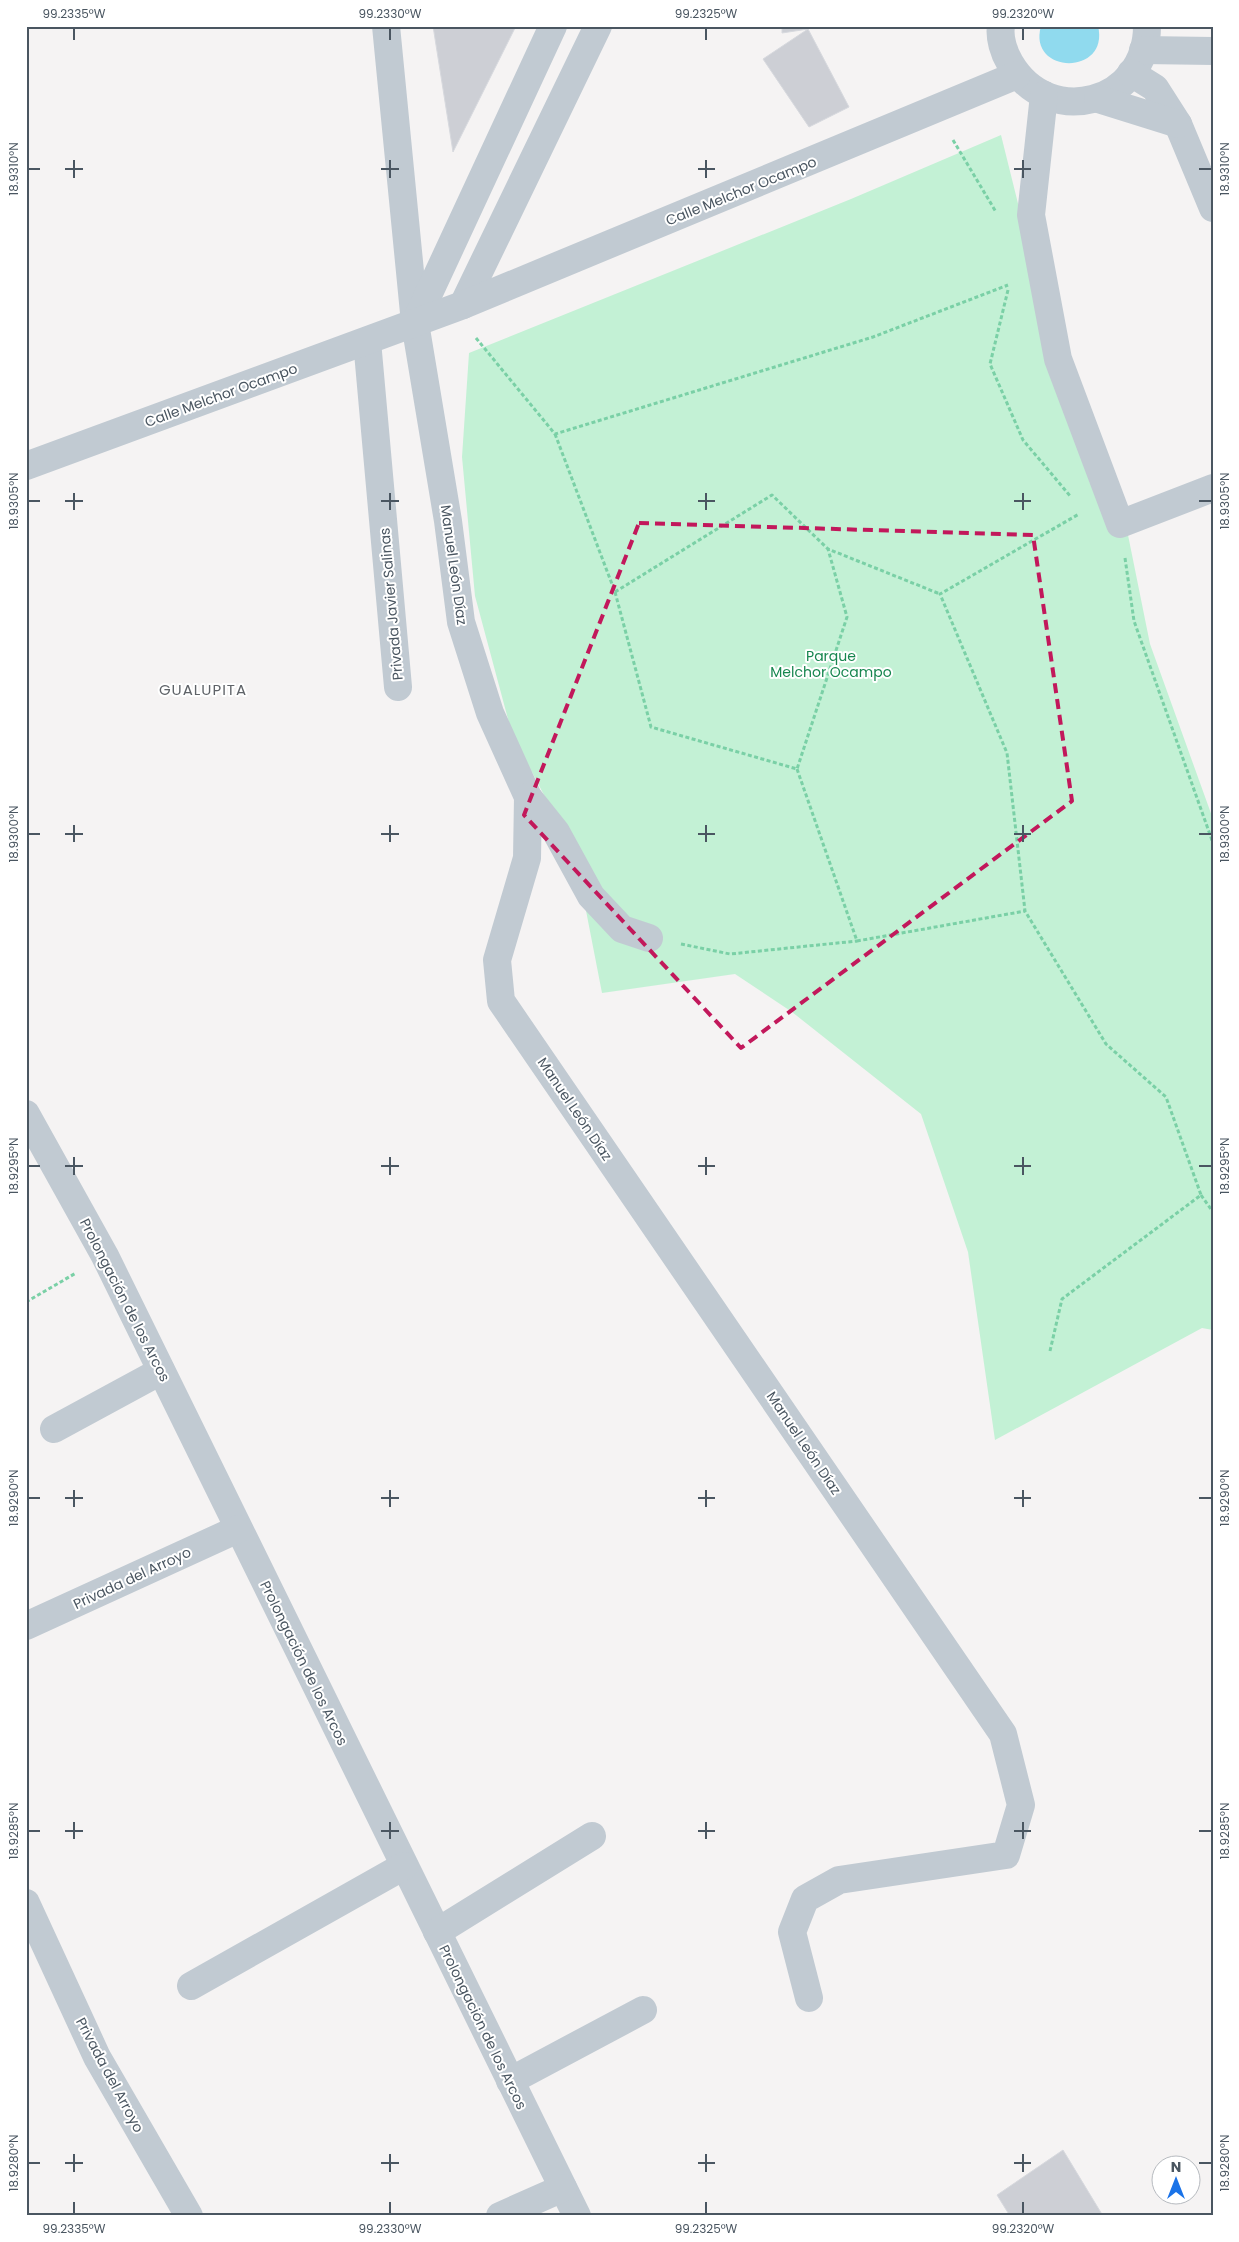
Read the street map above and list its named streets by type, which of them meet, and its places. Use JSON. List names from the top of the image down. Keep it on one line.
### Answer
{"streets":{"street":["Calle Melchor Ocampo","Manuel León Díaz","Privada Javier Salinas","Prolongación de los Arcos","Privada del Arroyo"]},"crossings":[["Calle Melchor Ocampo","Manuel León Díaz"],["Calle Melchor Ocampo","Privada Javier Salinas"],["Prolongación de los Arcos","Privada del Arroyo"]],"districts":["GUALUPITA"],"parks":["Parque Melchor Ocampo"],"north":"top","coordinates":["99.2335°W","99.2330°W","99.2325°W","99.2320°W","18.9310°N","18.9305°N","18.9300°N","18.9295°N","18.9290°N","18.9285°N","18.9280°N"]}
